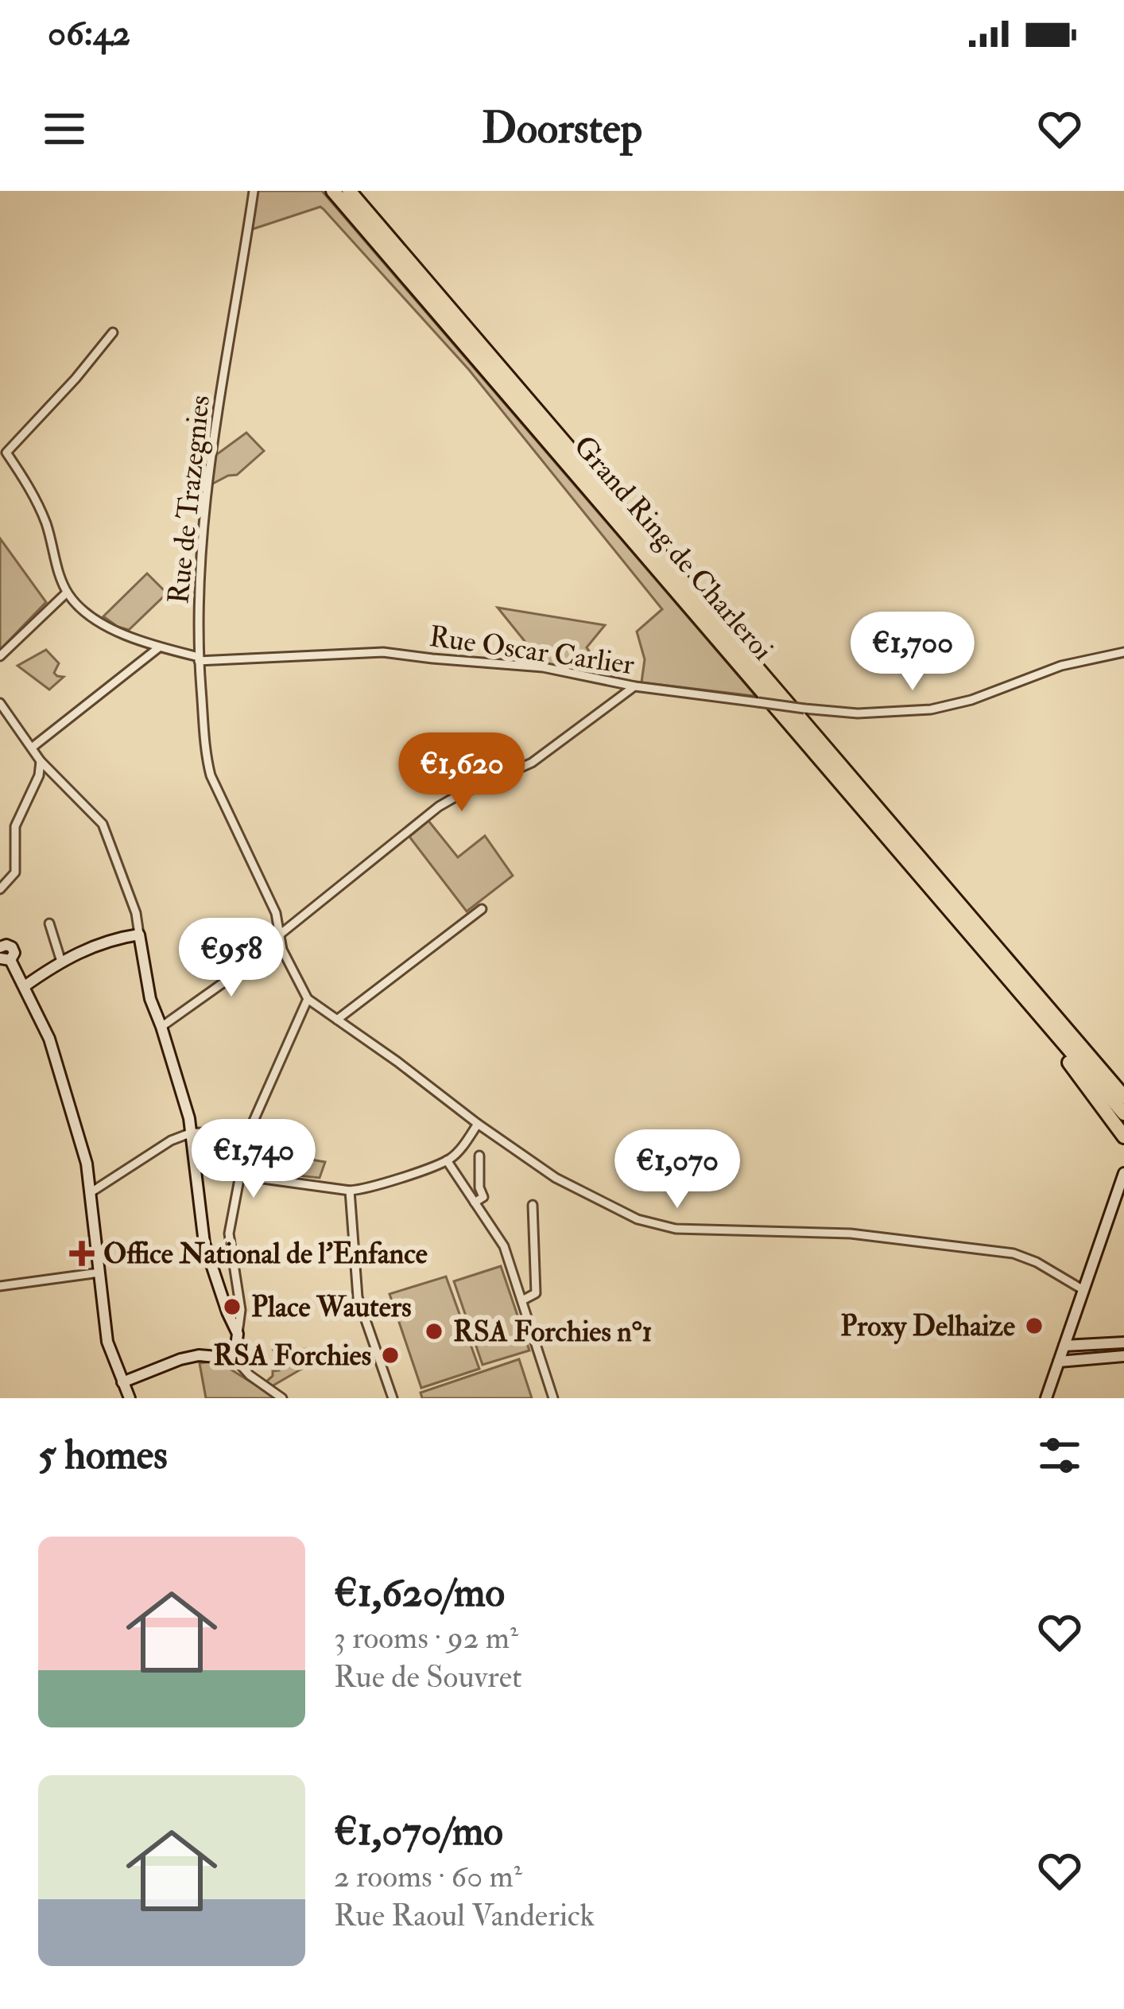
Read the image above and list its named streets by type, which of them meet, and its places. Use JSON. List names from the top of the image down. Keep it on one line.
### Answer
{"streets":{"highway":["Grand Ring de Charleroi"],"street":["Rue de Trazegnies","Rue Oscar Carlier"]},"crossings":[["Rue de Trazegnies","Rue Oscar Carlier"]],"places":{"health":["Office National de l'Enfance"],"other":["Place Wauters","Proxy Delhaize","RSA Forchies n°1","RSA Forchies"]},"page":{"status":"06:42","header":"Doorstep","price":["€1,700","€1,620","€958","€1,740","€1,070"],"heading":"5 homes","list":[{"name":"€1,620/mo","note":"3 rooms · 92 m² · Rue de Souvret"},{"name":"€1,070/mo","note":"2 rooms · 60 m² · Rue Raoul Vanderick"}]}}
